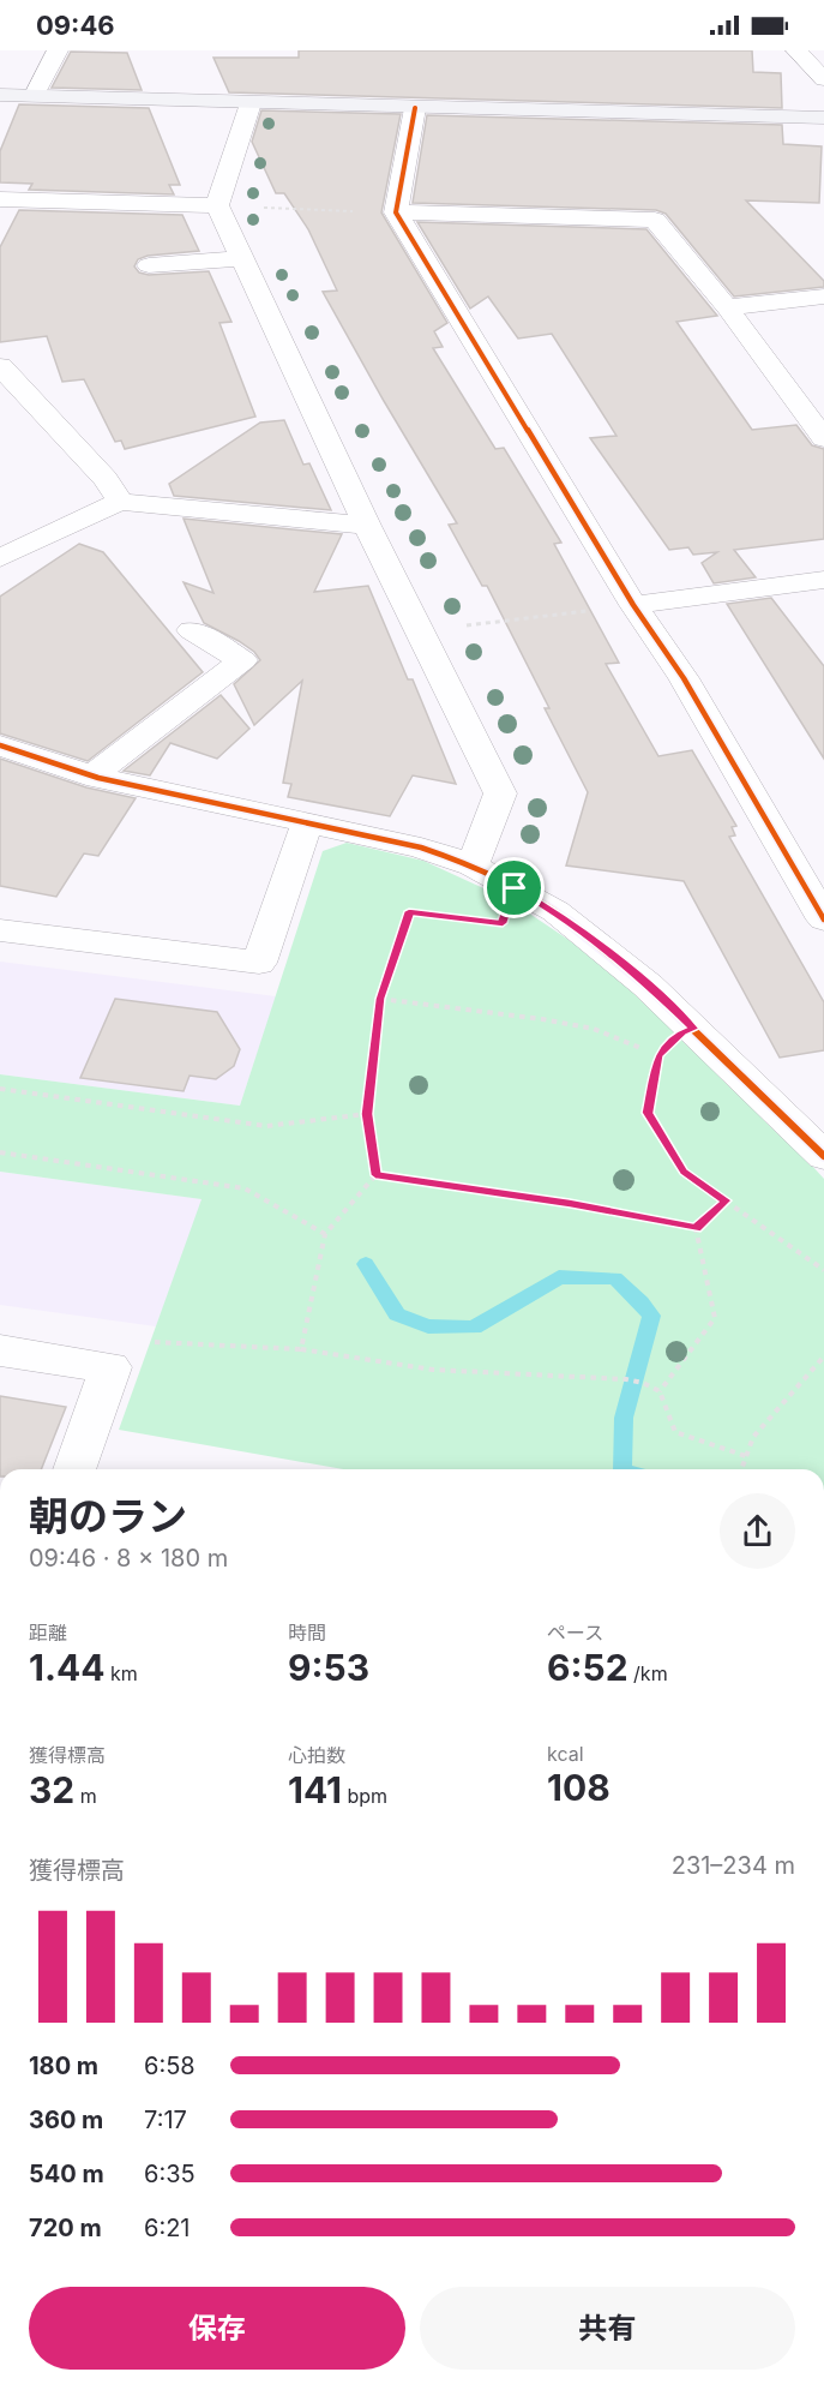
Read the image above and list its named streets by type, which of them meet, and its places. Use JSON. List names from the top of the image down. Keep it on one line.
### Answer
{"page":{"status":"09:46","heading":["朝のラン","09:46 · 8 × 180 m"],"stats":[["距離","1.44 km"],["時間","9:53"],["ペース","6:52 /km"],["獲得標高","32 m"],["心拍数","141 bpm"],["kcal","108"]],"chart":["獲得標高","231–234 m"],"list":[{"name":"180 m","note":"6:58"},{"name":"360 m","note":"7:17"},{"name":"540 m","note":"6:35"},{"name":"720 m","note":"6:21"}],"buttons":["保存","共有"]}}
